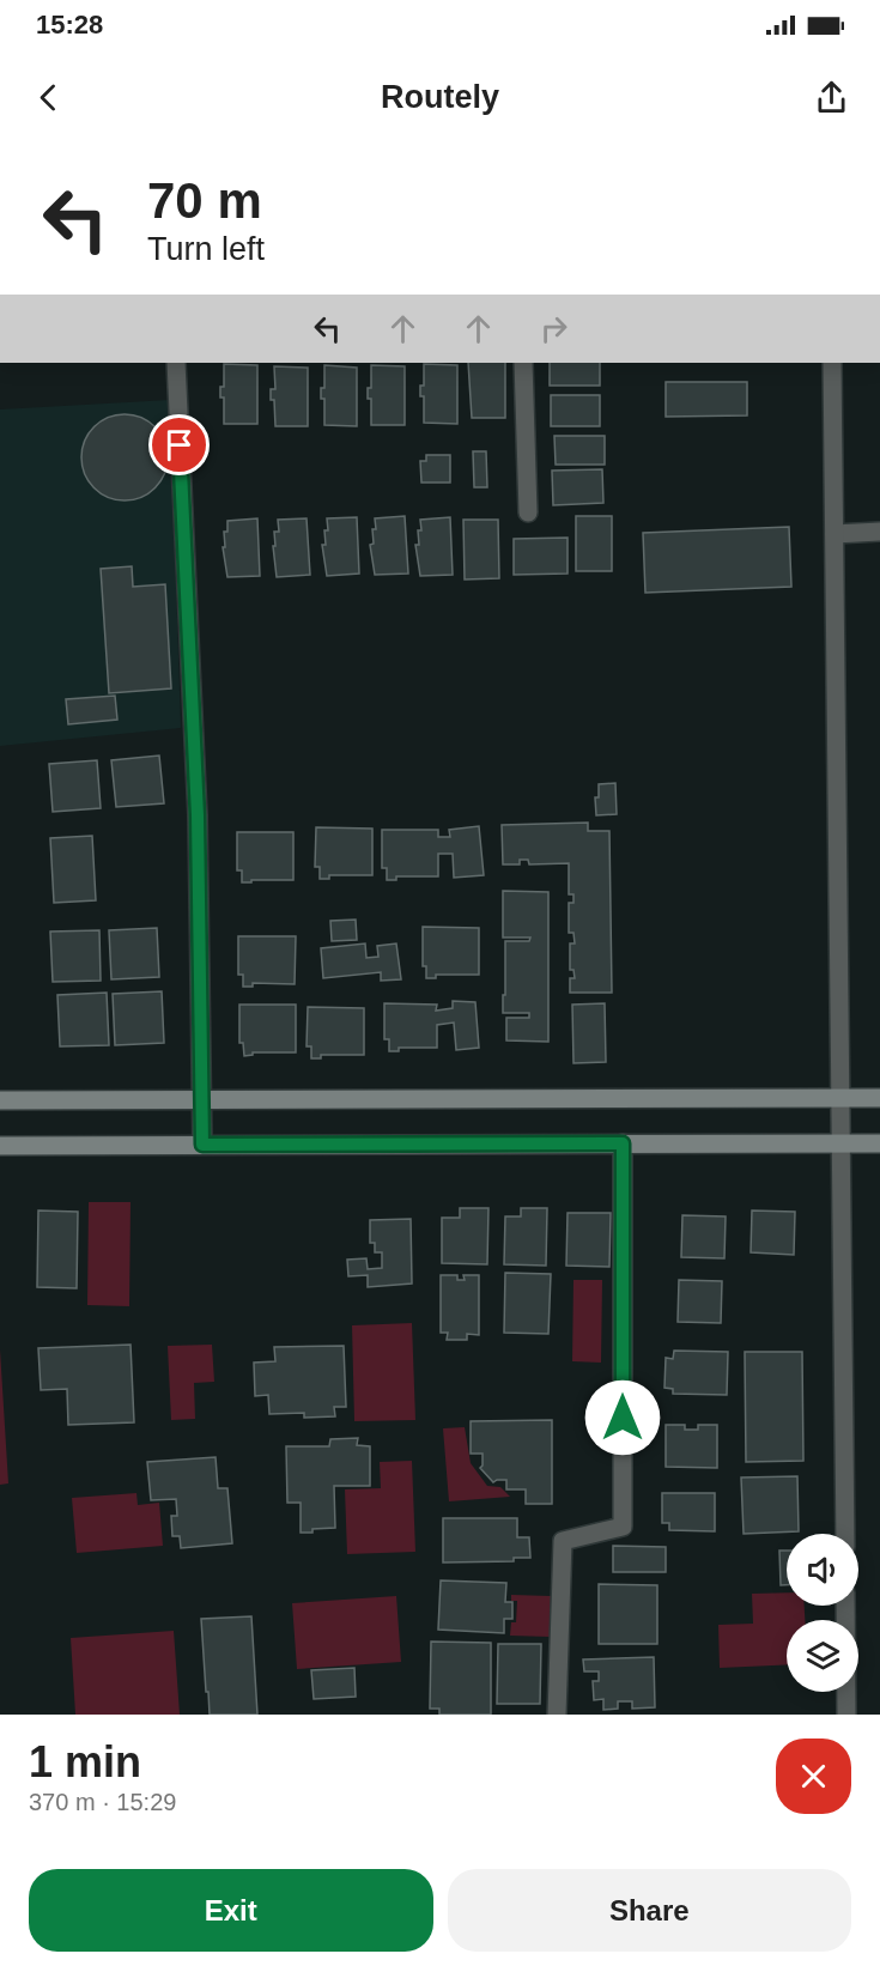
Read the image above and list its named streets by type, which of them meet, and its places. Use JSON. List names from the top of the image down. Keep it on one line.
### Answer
{"page":{"status":"15:28","header":"Routely","turn":["70 m","Turn left"],"heading":["1 min","370 m · 15:29"],"buttons":["Exit","Share"]}}
